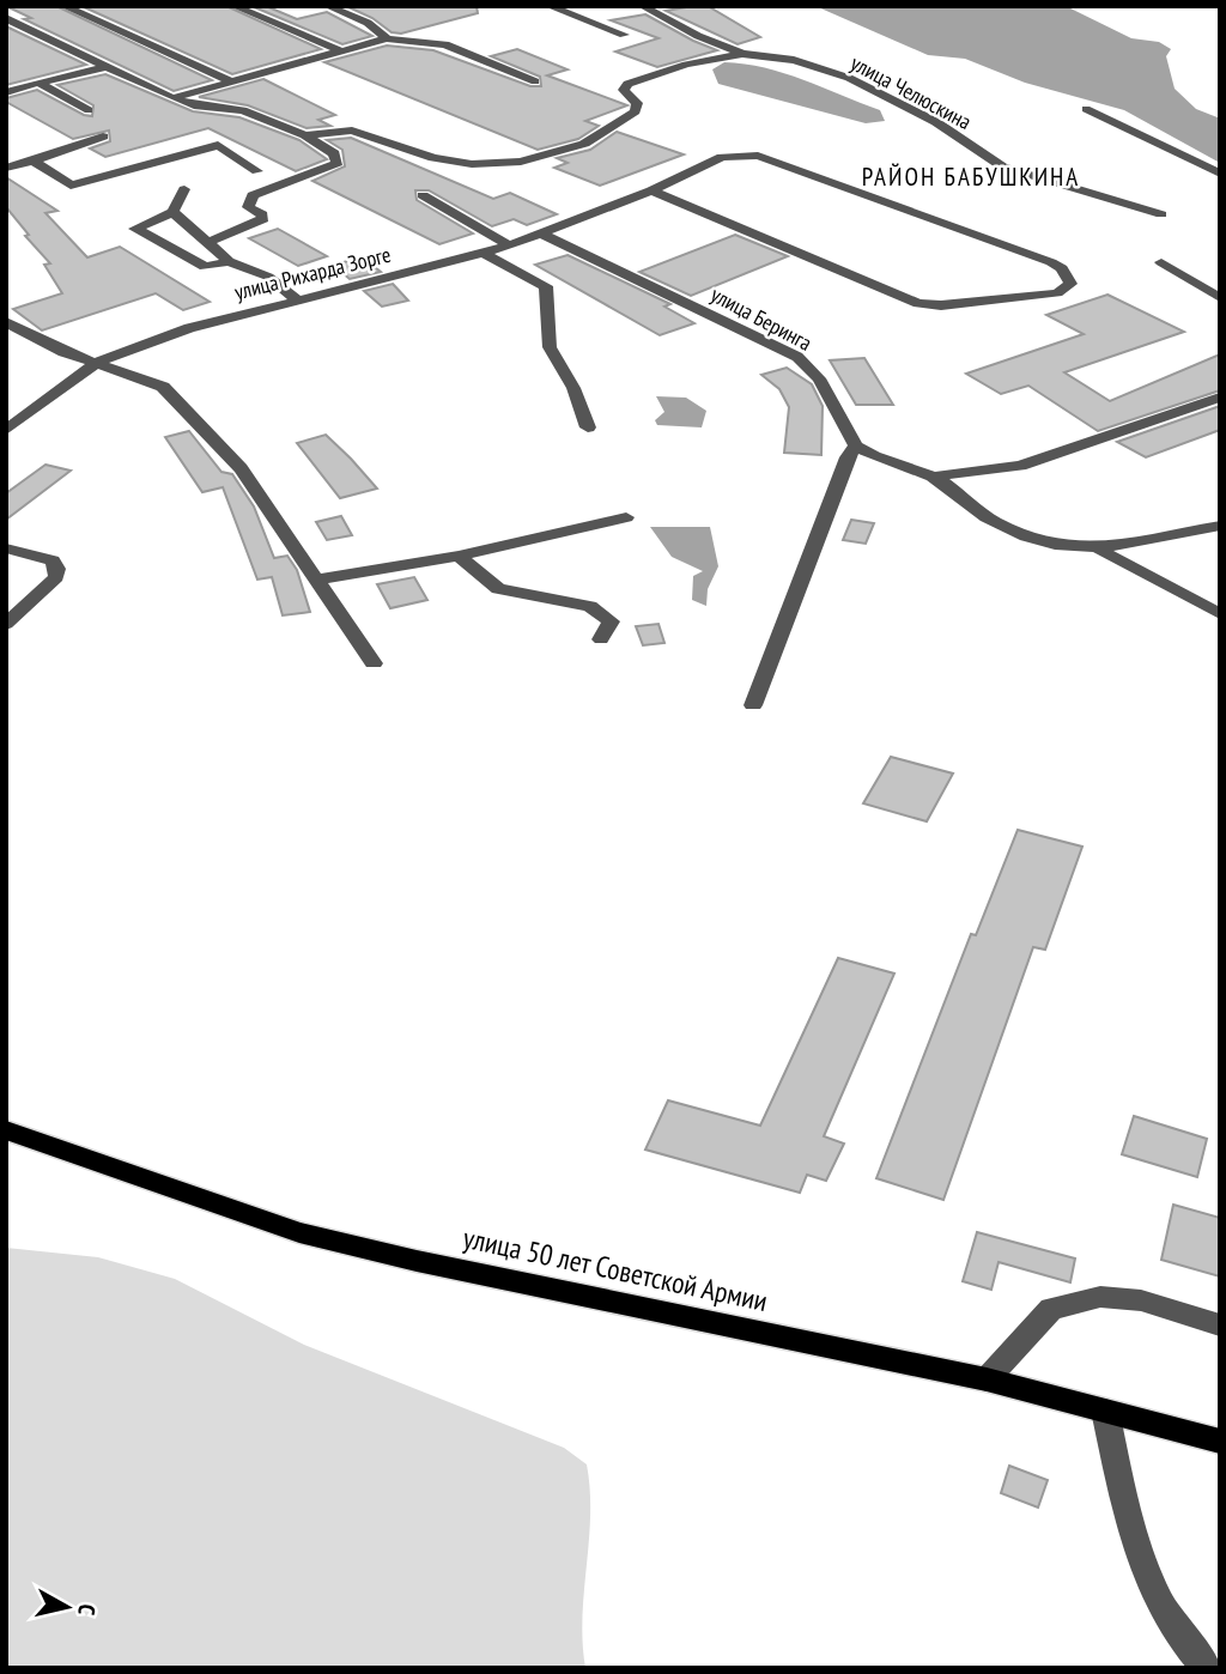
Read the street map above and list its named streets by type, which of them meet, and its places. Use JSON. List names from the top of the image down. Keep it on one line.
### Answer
{"streets":{"main road":["улица 50 лет Советской Армии"],"street":["улица Челюскина","улица Рихарда Зорге","улица Беринга"]},"crossings":[["улица Рихарда Зорге","улица Беринга"]],"districts":["РАЙОН БАБУШКИНА"],"north":"right"}
